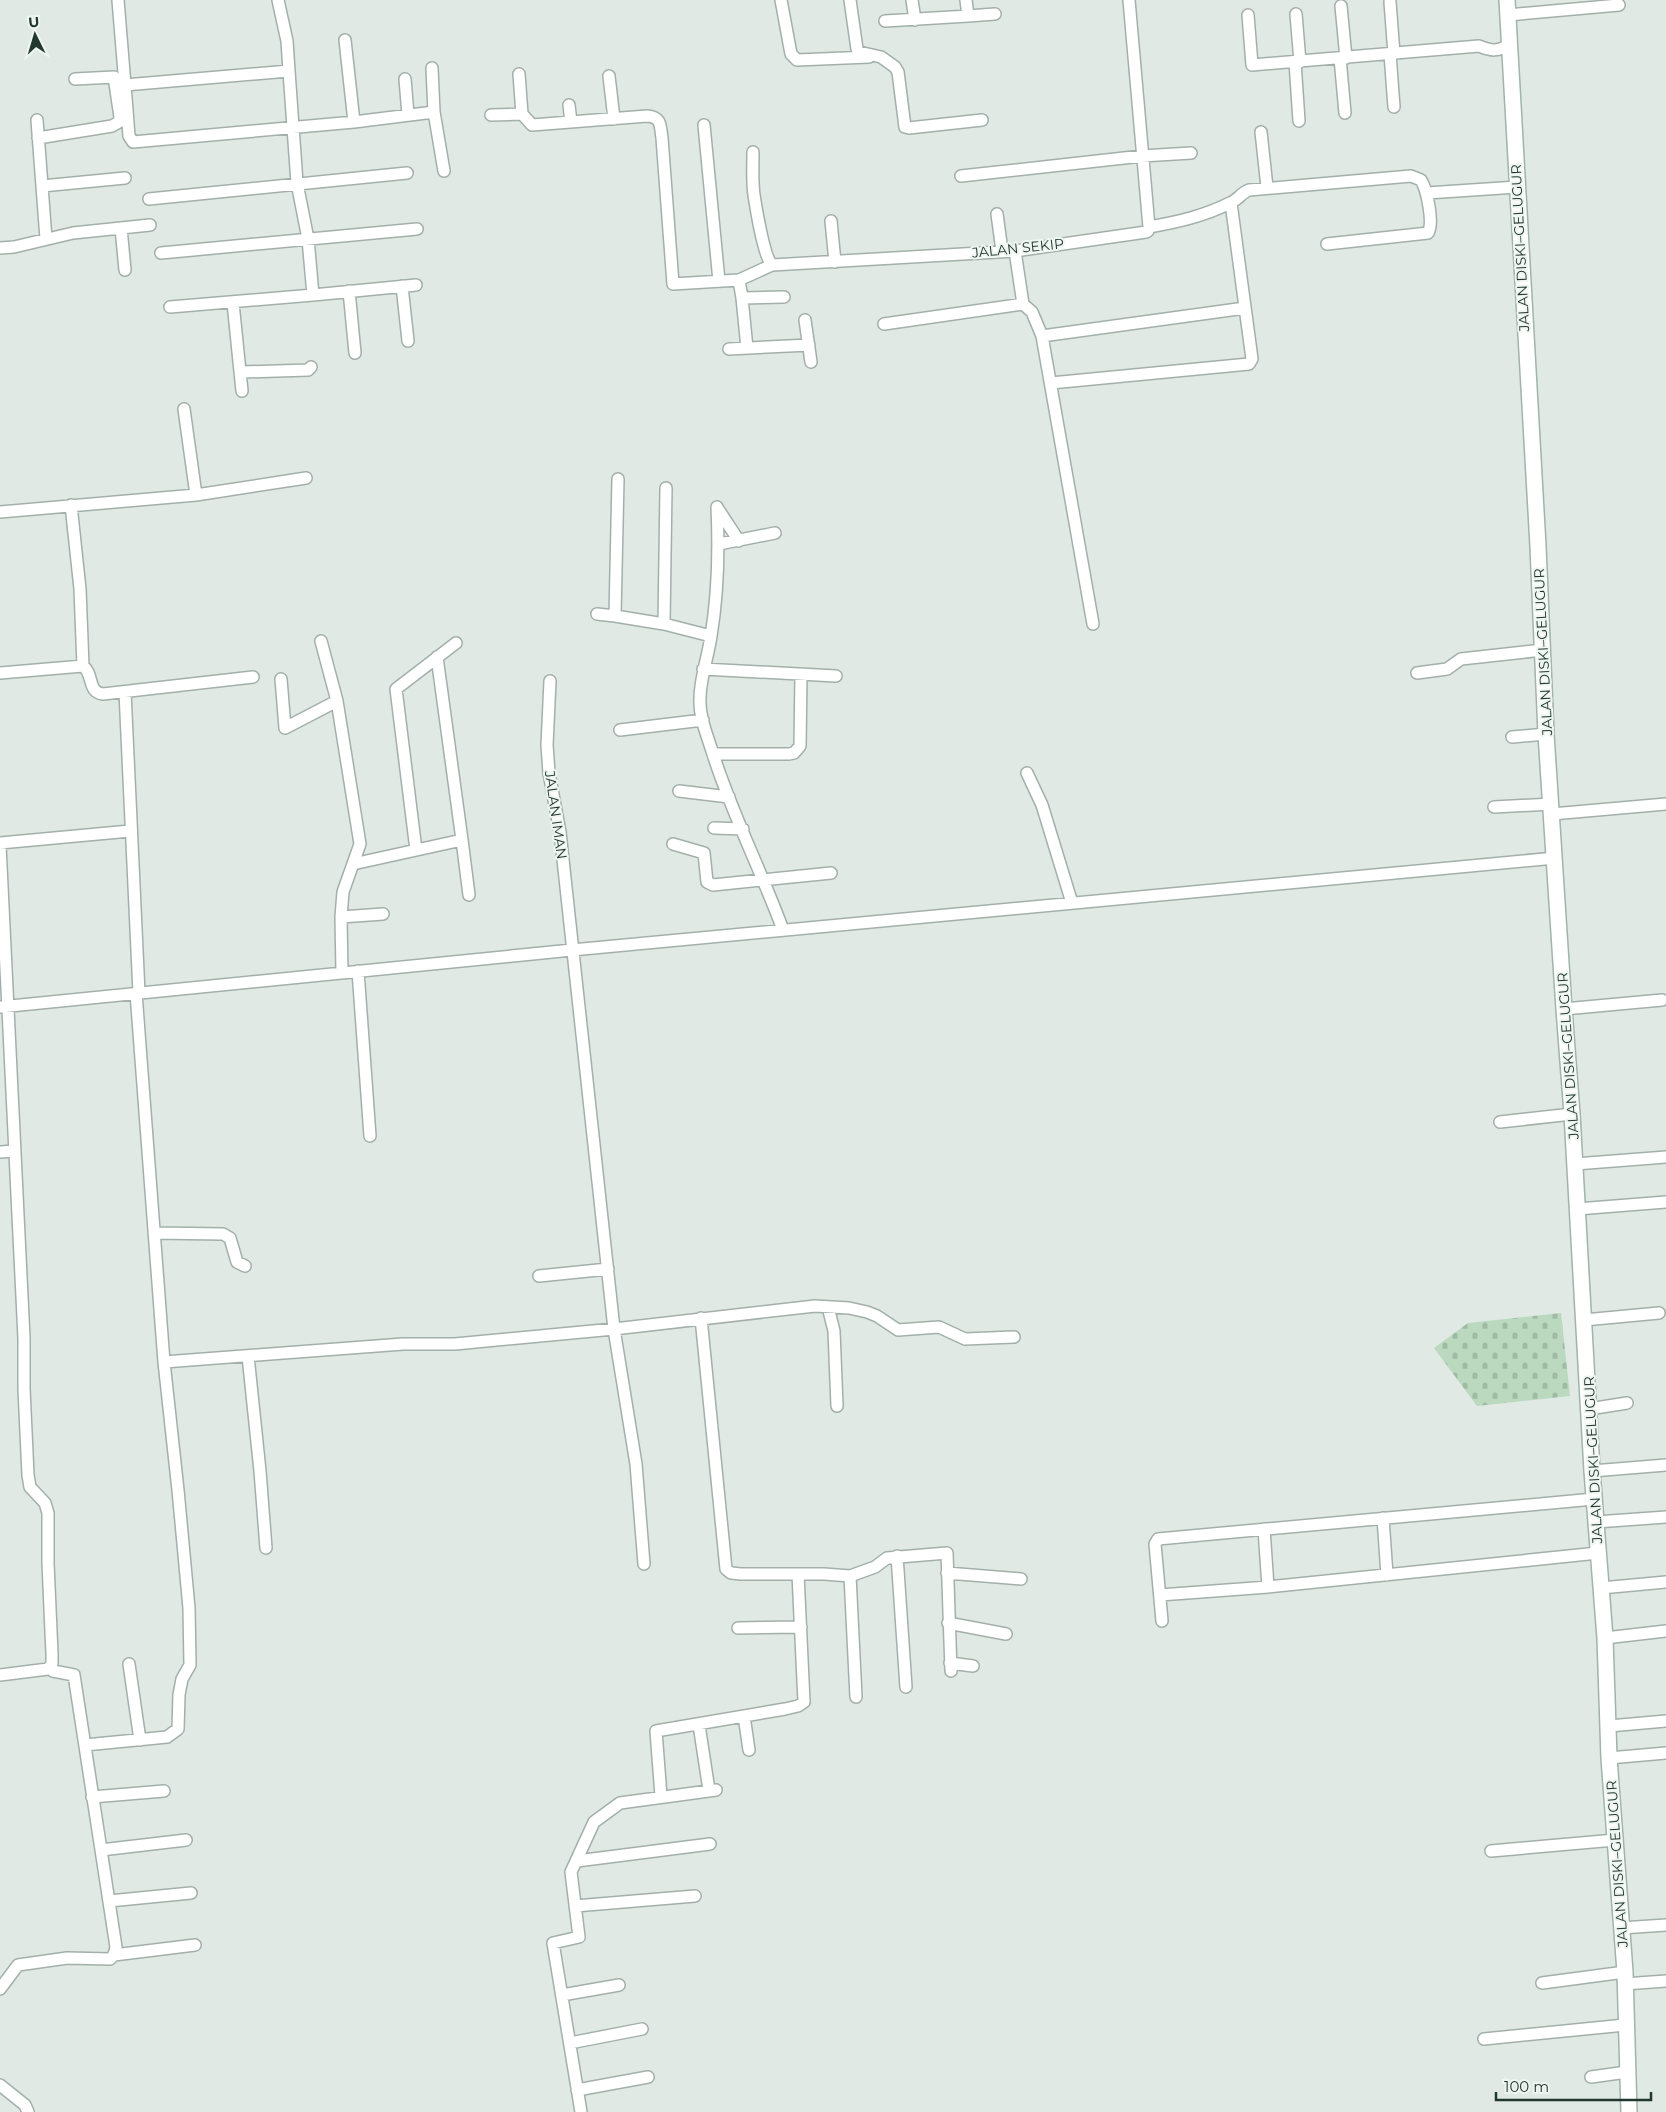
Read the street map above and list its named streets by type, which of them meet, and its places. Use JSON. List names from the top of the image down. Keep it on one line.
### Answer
{"streets":{"main road":["JALAN DISKI–GELUGUR"],"street":["JALAN SEKIP","JALAN IMAN"]},"scale_bar":"100 m","north":"top"}
